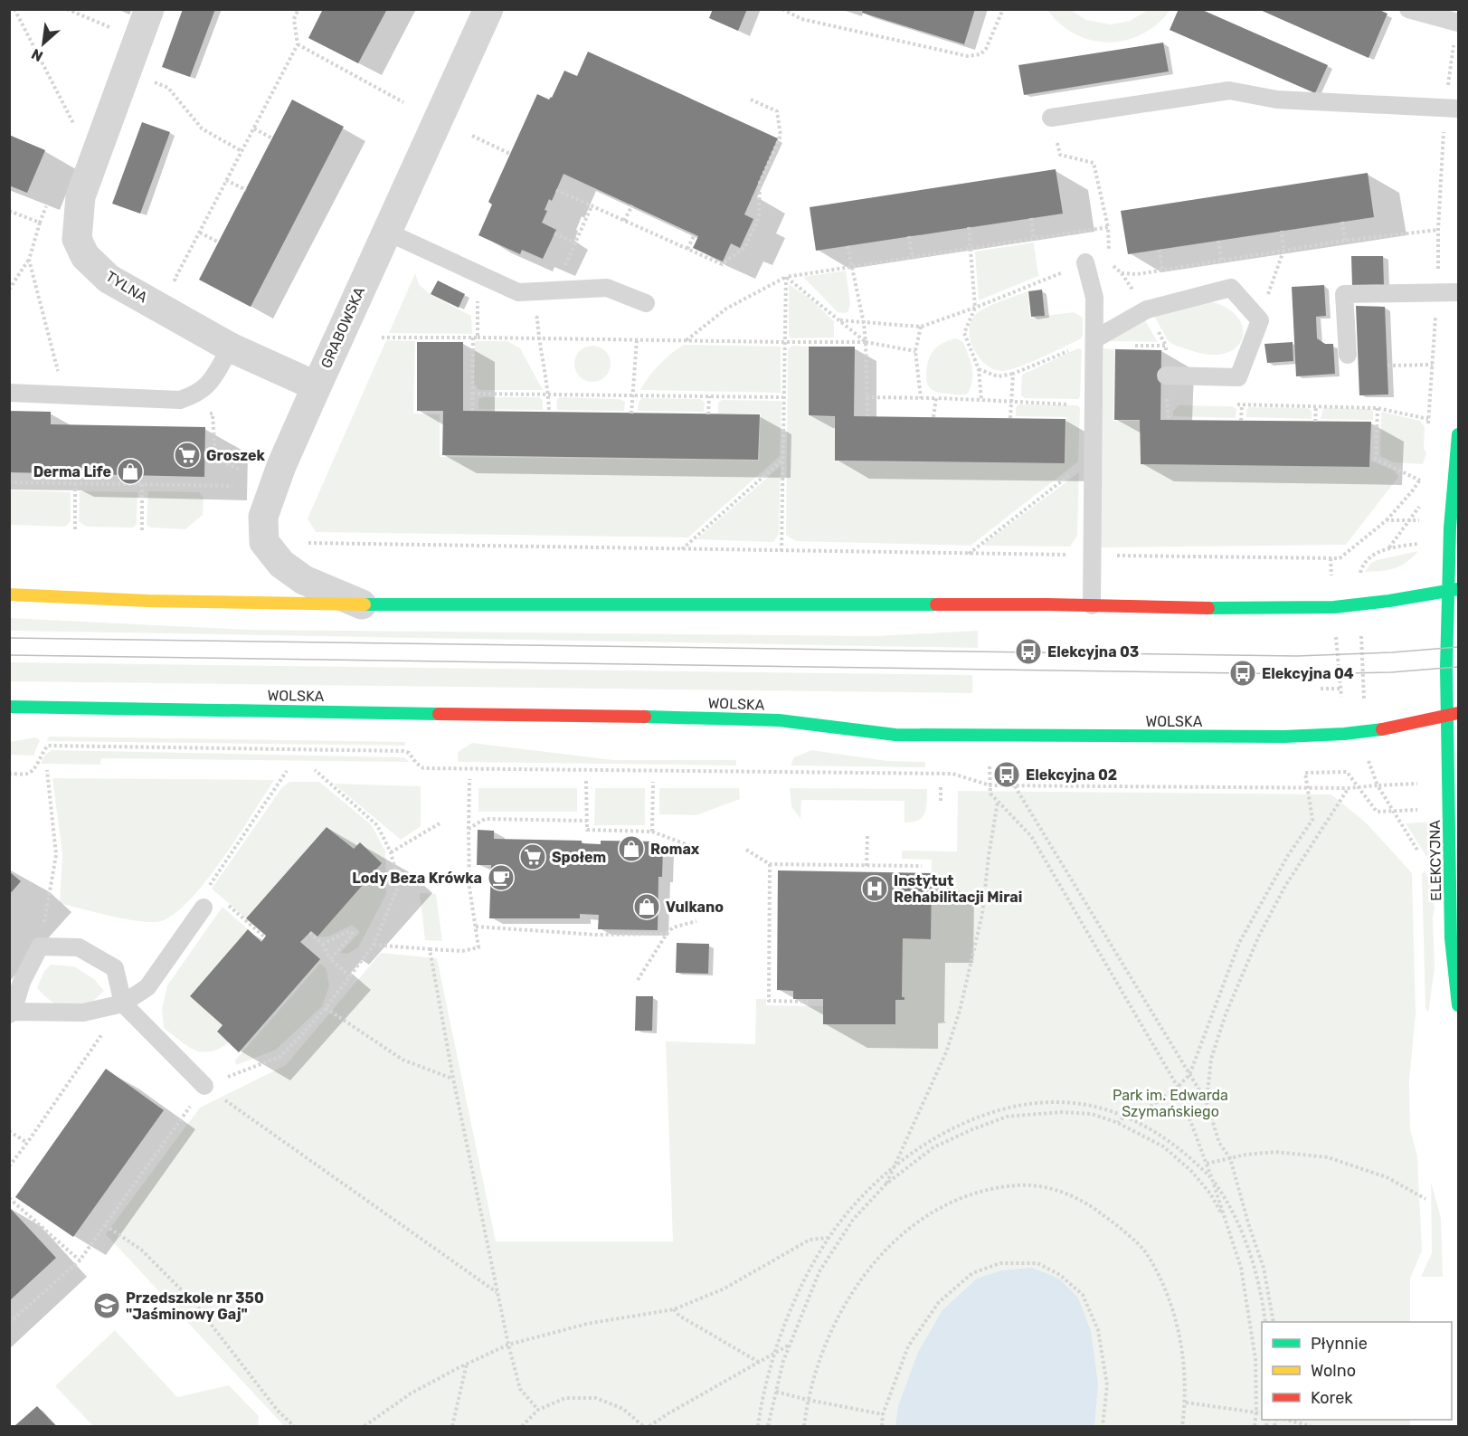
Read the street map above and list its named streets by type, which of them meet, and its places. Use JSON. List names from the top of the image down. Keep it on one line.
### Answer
{"streets":{"main road":["WOLSKA","ELEKCYJNA"],"street":["TYLNA","GRABOWSKA"]},"crossings":[["TYLNA","GRABOWSKA"],["WOLSKA","ELEKCYJNA"]],"parks":["Park im. Edwarda Szymańskiego"],"places":{"supermarket":["Groszek","Społem"],"shop":["Derma Life","Romax","Vulkano"],"bus stop":["Elekcyjna 03","Elekcyjna 04","Elekcyjna 02"],"cafe":["Lody Beza Krówka"],"hospital":["Instytut Rehabilitacji Mirai"],"school or university":["Przedszkole nr 350 \"Jaśminowy Gaj\""]},"legend":["Płynnie","Wolno","Korek"],"north":"bottom left"}
